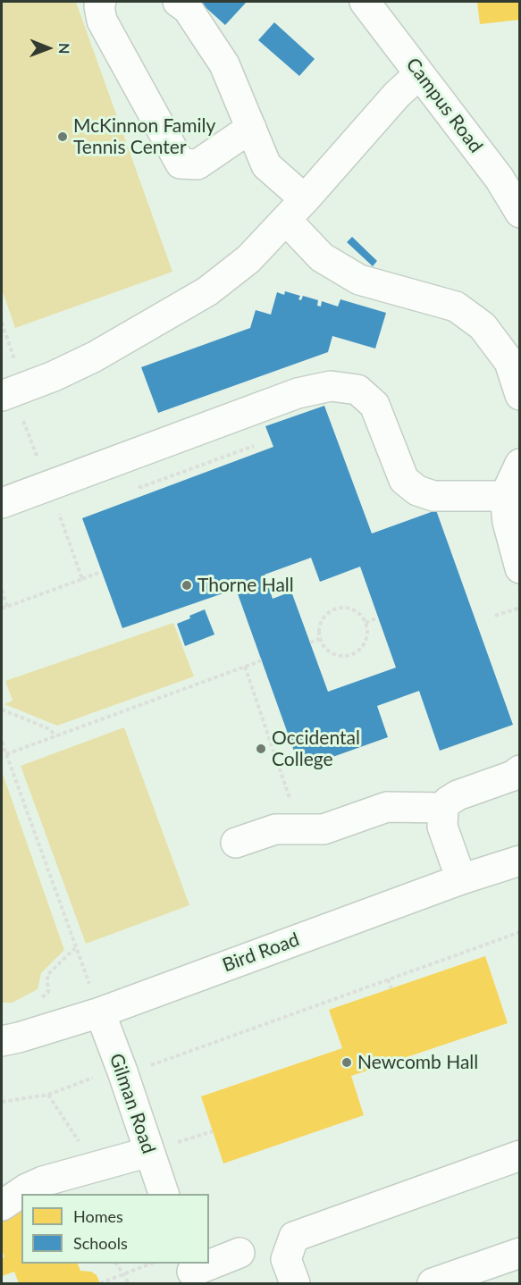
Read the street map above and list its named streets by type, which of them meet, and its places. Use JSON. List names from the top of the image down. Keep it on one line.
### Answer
{"streets":{"street":["Campus Road","Bird Road","Gilman Road"]},"crossings":[["Bird Road","Gilman Road"]],"places":["McKinnon Family Tennis Center","Thorne Hall","Occidental College","Newcomb Hall"],"legend":["Homes","Schools"],"north":"right"}
